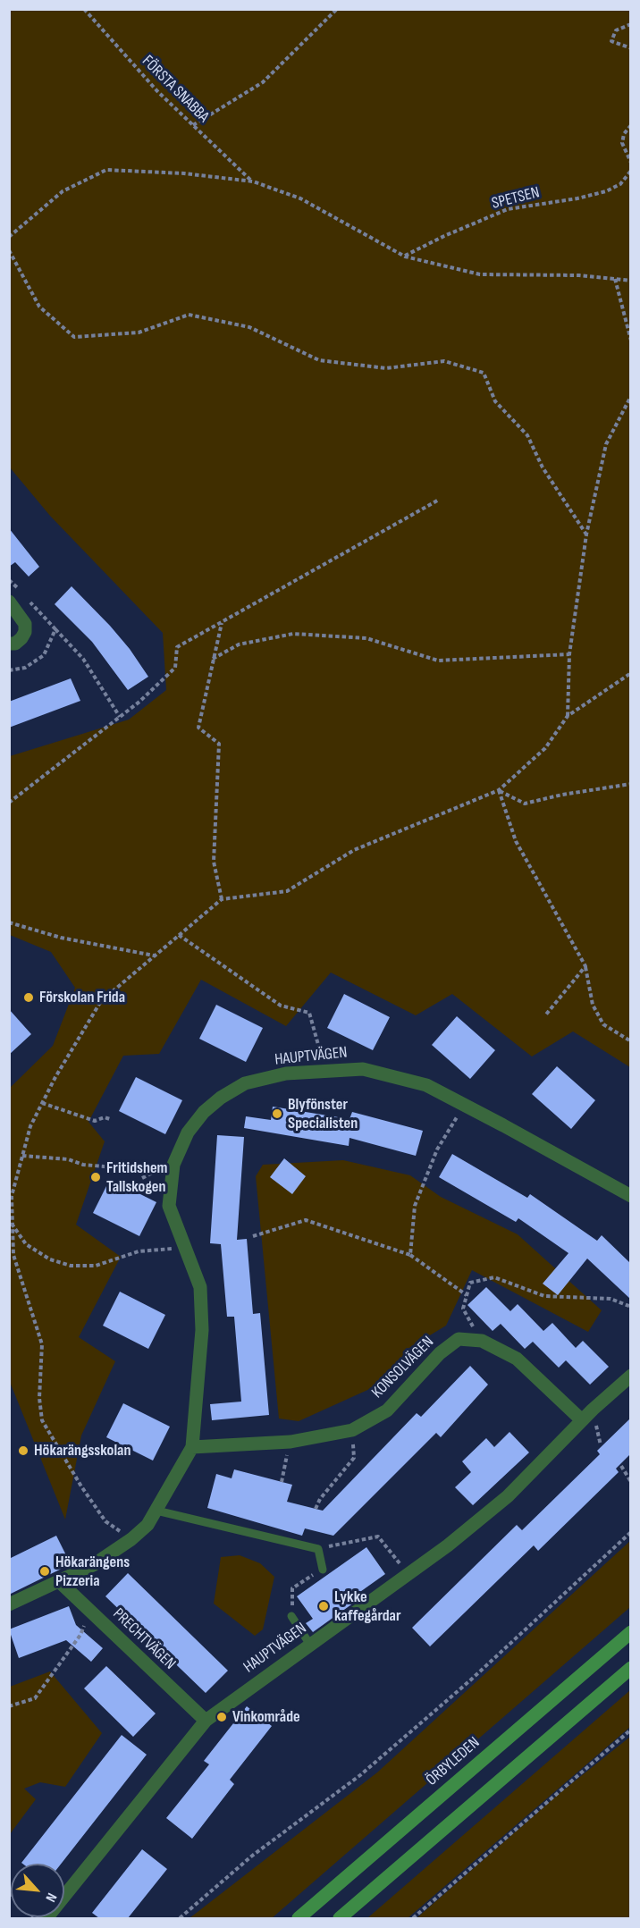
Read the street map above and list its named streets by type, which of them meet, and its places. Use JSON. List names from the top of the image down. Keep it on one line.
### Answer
{"streets":{"main road":["ÖRBYLEDEN"],"street":["HAUPTVÄGEN","KONSOLVÄGEN","PRECHTVÄGEN"],"path":["FÖRSTA SNABBA","SPETSEN"]},"crossings":[["HAUPTVÄGEN","KONSOLVÄGEN"],["HAUPTVÄGEN","PRECHTVÄGEN"]],"places":["Förskolan Frida","Blyfönster Specialisten","Fritidshem Tallskogen","Hökarängsskolan","Hökarängens Pizzeria","Lykke kaffegårdar","Vinkområde"],"north":"bottom right"}
